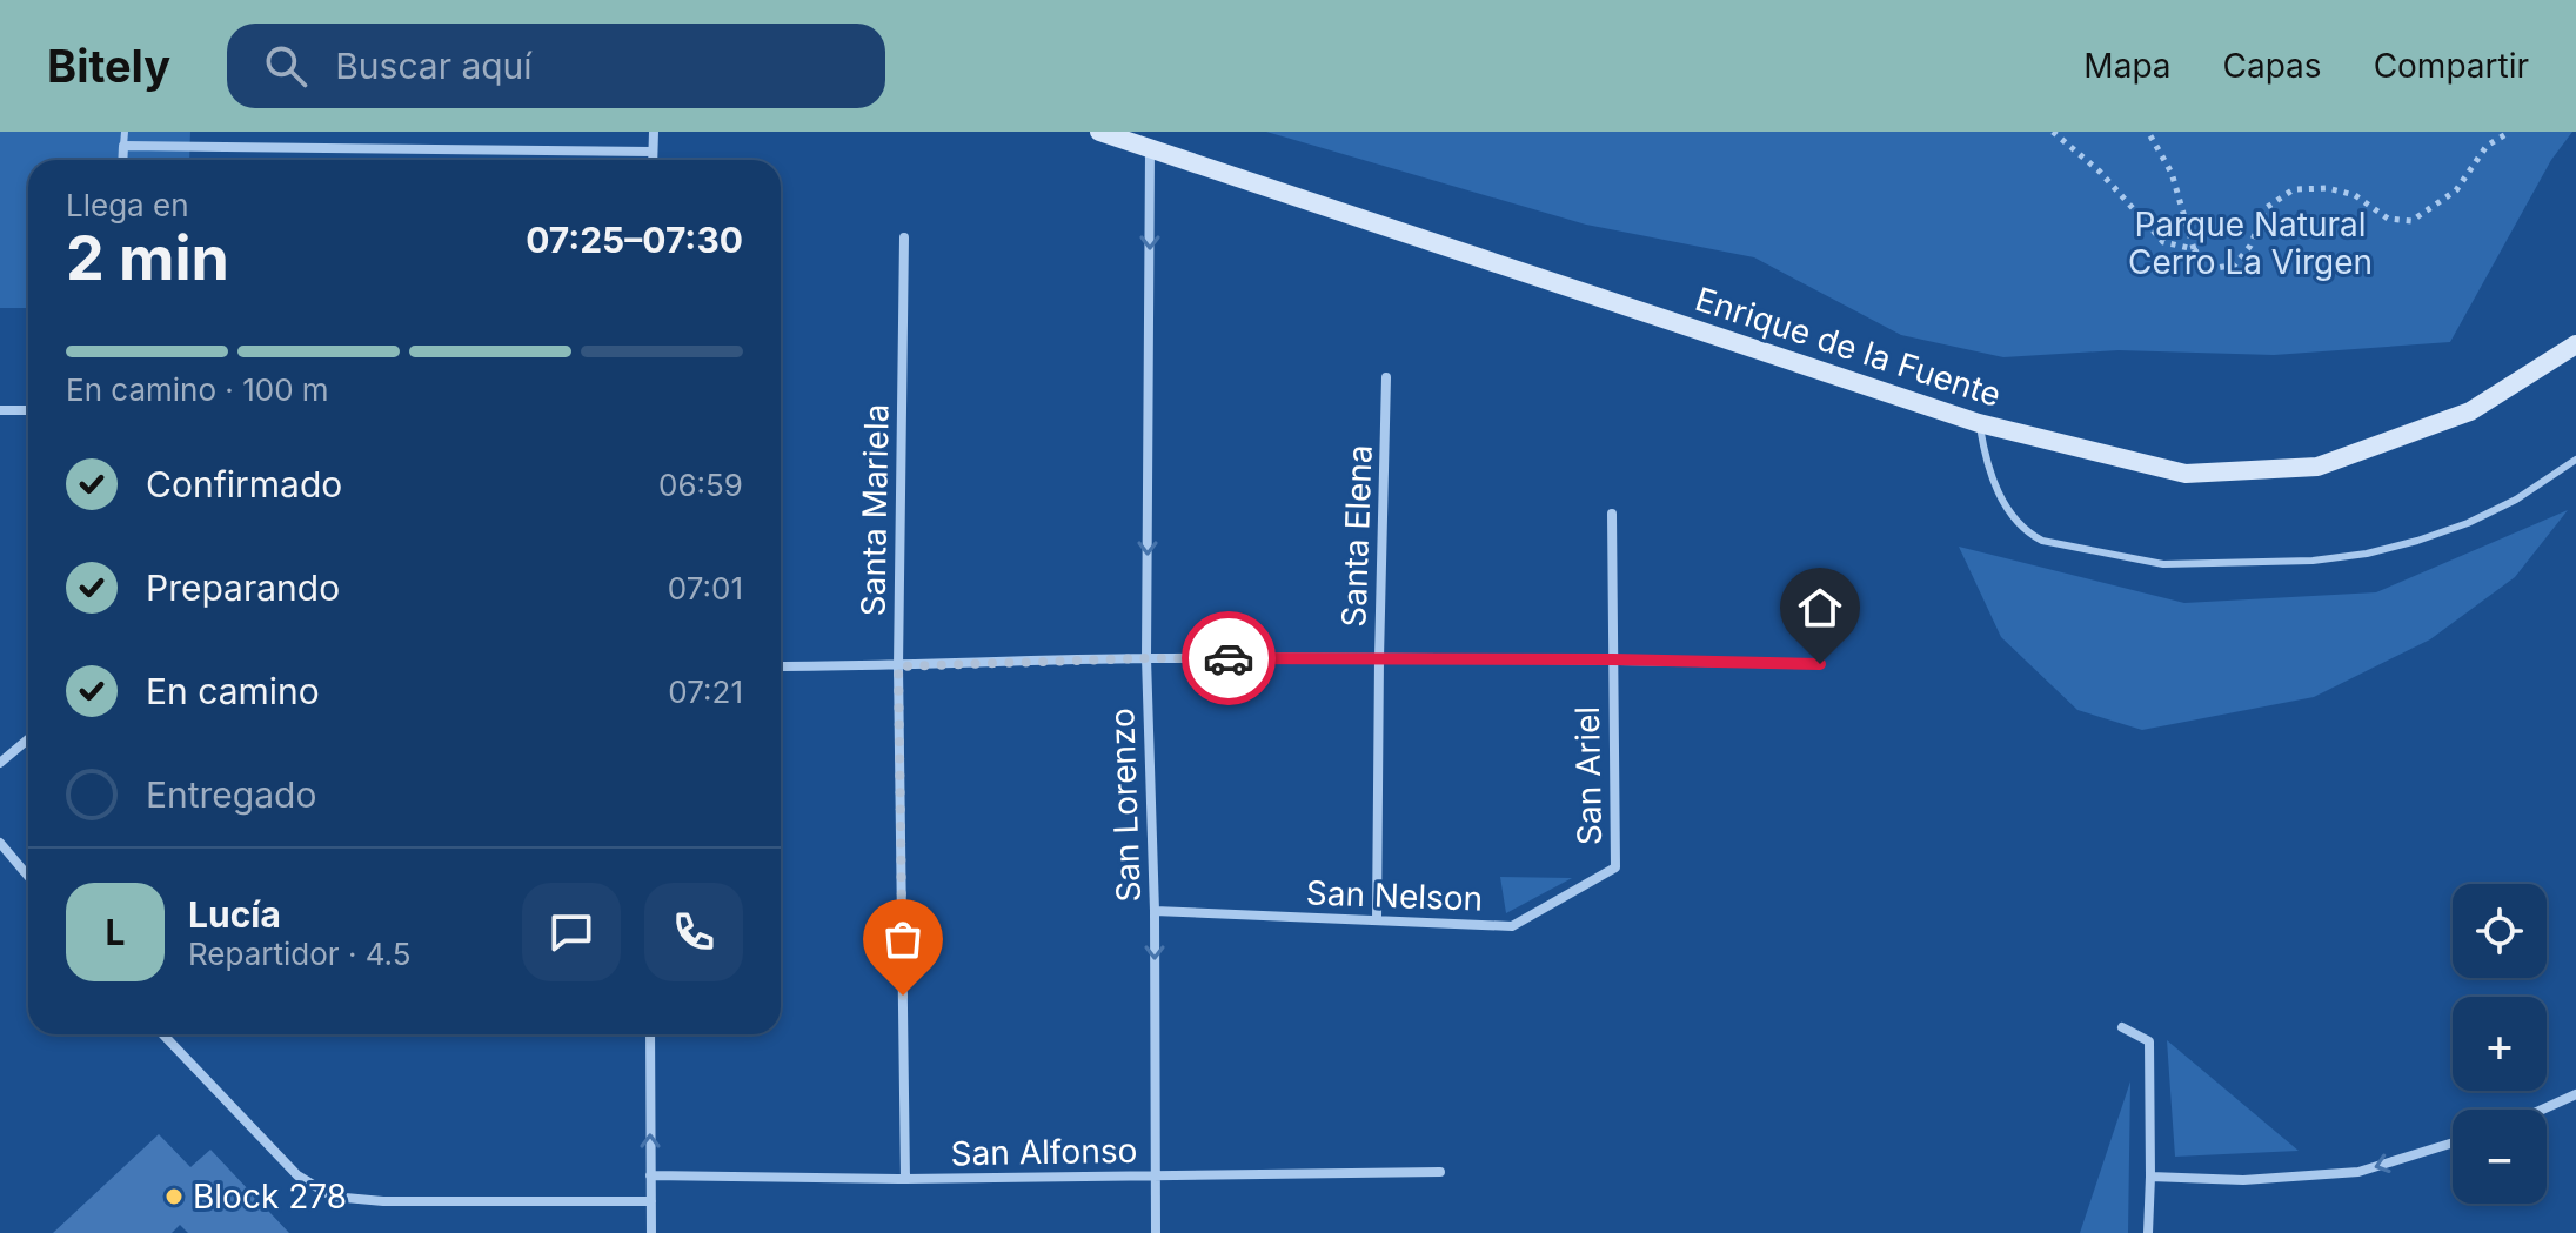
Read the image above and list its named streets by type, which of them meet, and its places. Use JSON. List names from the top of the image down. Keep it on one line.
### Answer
{"streets":{"main road":["Enrique de la Fuente"],"street":["Santa Mariela","Santa Elena","San Ariel","San Lorenzo","San Nelson","San Alfonso"]},"crossings":[["Enrique de la Fuente","San Lorenzo"],["Santa Mariela","San Alfonso"],["Santa Elena","San Nelson"],["San Ariel","San Nelson"],["San Lorenzo","San Nelson"],["San Lorenzo","San Alfonso"]],"one_way":["San Lorenzo"],"parks":["Parque Natural Cerro La Virgen"],"places":["Block 278"],"page":{"header":"Bitely","search":"Buscar aquí","nav":["Mapa","Capas","Compartir"],"heading":["2 min","Llega en","07:25–07:30"],"panel":["Lucía","Repartidor · 4.5"],"bar":"En camino · 100 m","list":[["Confirmado","06:59"],["Preparando","07:01"],["En camino","07:21"],"Entregado"],"round":"L","map_buttons":["+","−"]}}
